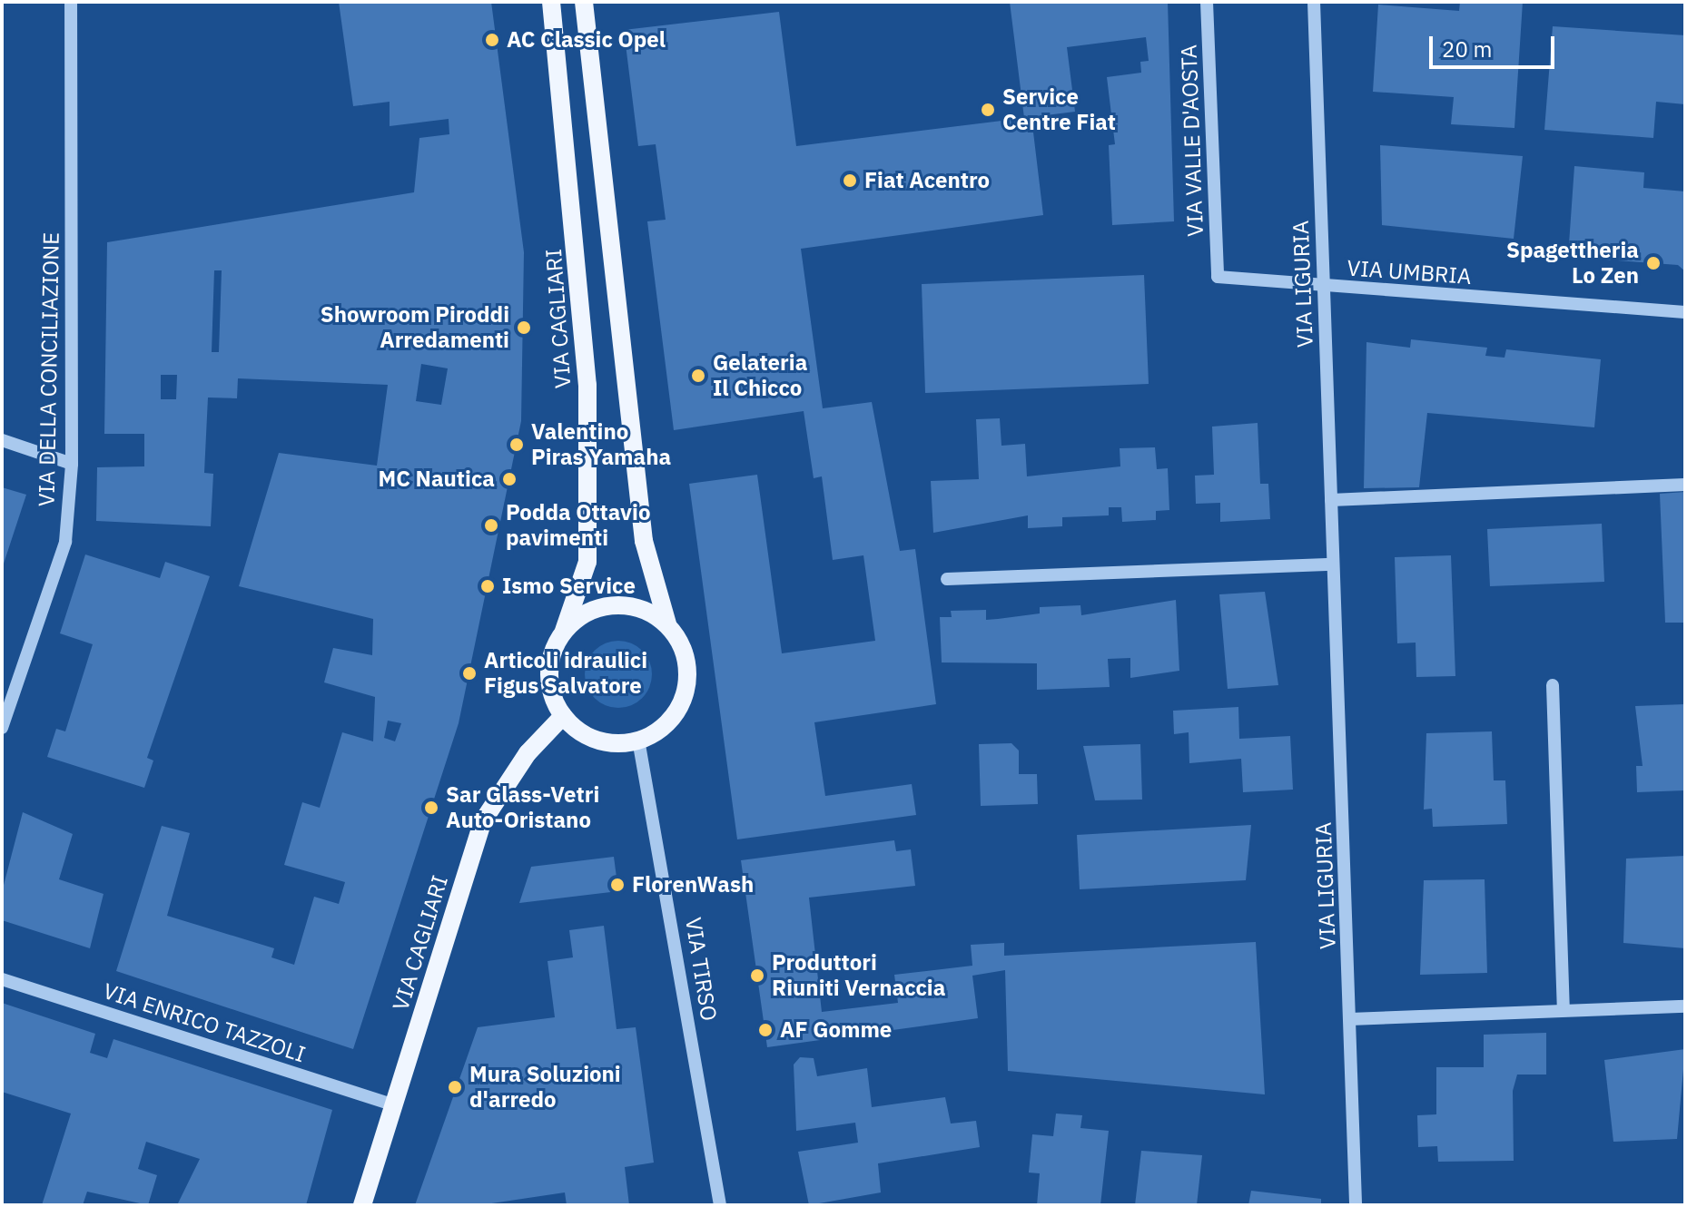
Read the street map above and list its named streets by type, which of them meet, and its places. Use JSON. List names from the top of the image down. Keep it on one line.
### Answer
{"streets":{"main road":["VIA CAGLIARI"],"street":["VIA VALLE D'AOSTA","VIA UMBRIA","VIA LIGURIA","VIA DELLA CONCILIAZIONE","VIA TIRSO","VIA ENRICO TAZZOLI"]},"crossings":[["VIA VALLE D'AOSTA","VIA UMBRIA"],["VIA UMBRIA","VIA LIGURIA"],["VIA CAGLIARI","VIA TIRSO"],["VIA CAGLIARI","VIA ENRICO TAZZOLI"]],"places":["AC Classic Opel","Service Centre Fiat","Fiat Acentro","Spagettheria Lo Zen","Showroom Piroddi Arredamenti","Gelateria Il Chicco","Valentino Piras Yamaha","MC Nautica","Podda Ottavio pavimenti","Ismo Service","Articoli idraulici Figus Salvatore","Sar Glass-Vetri Auto-Oristano","FlorenWash","Produttori Riuniti Vernaccia","AF Gomme","Mura Soluzioni d'arredo"],"scale_bar":"20 m"}
